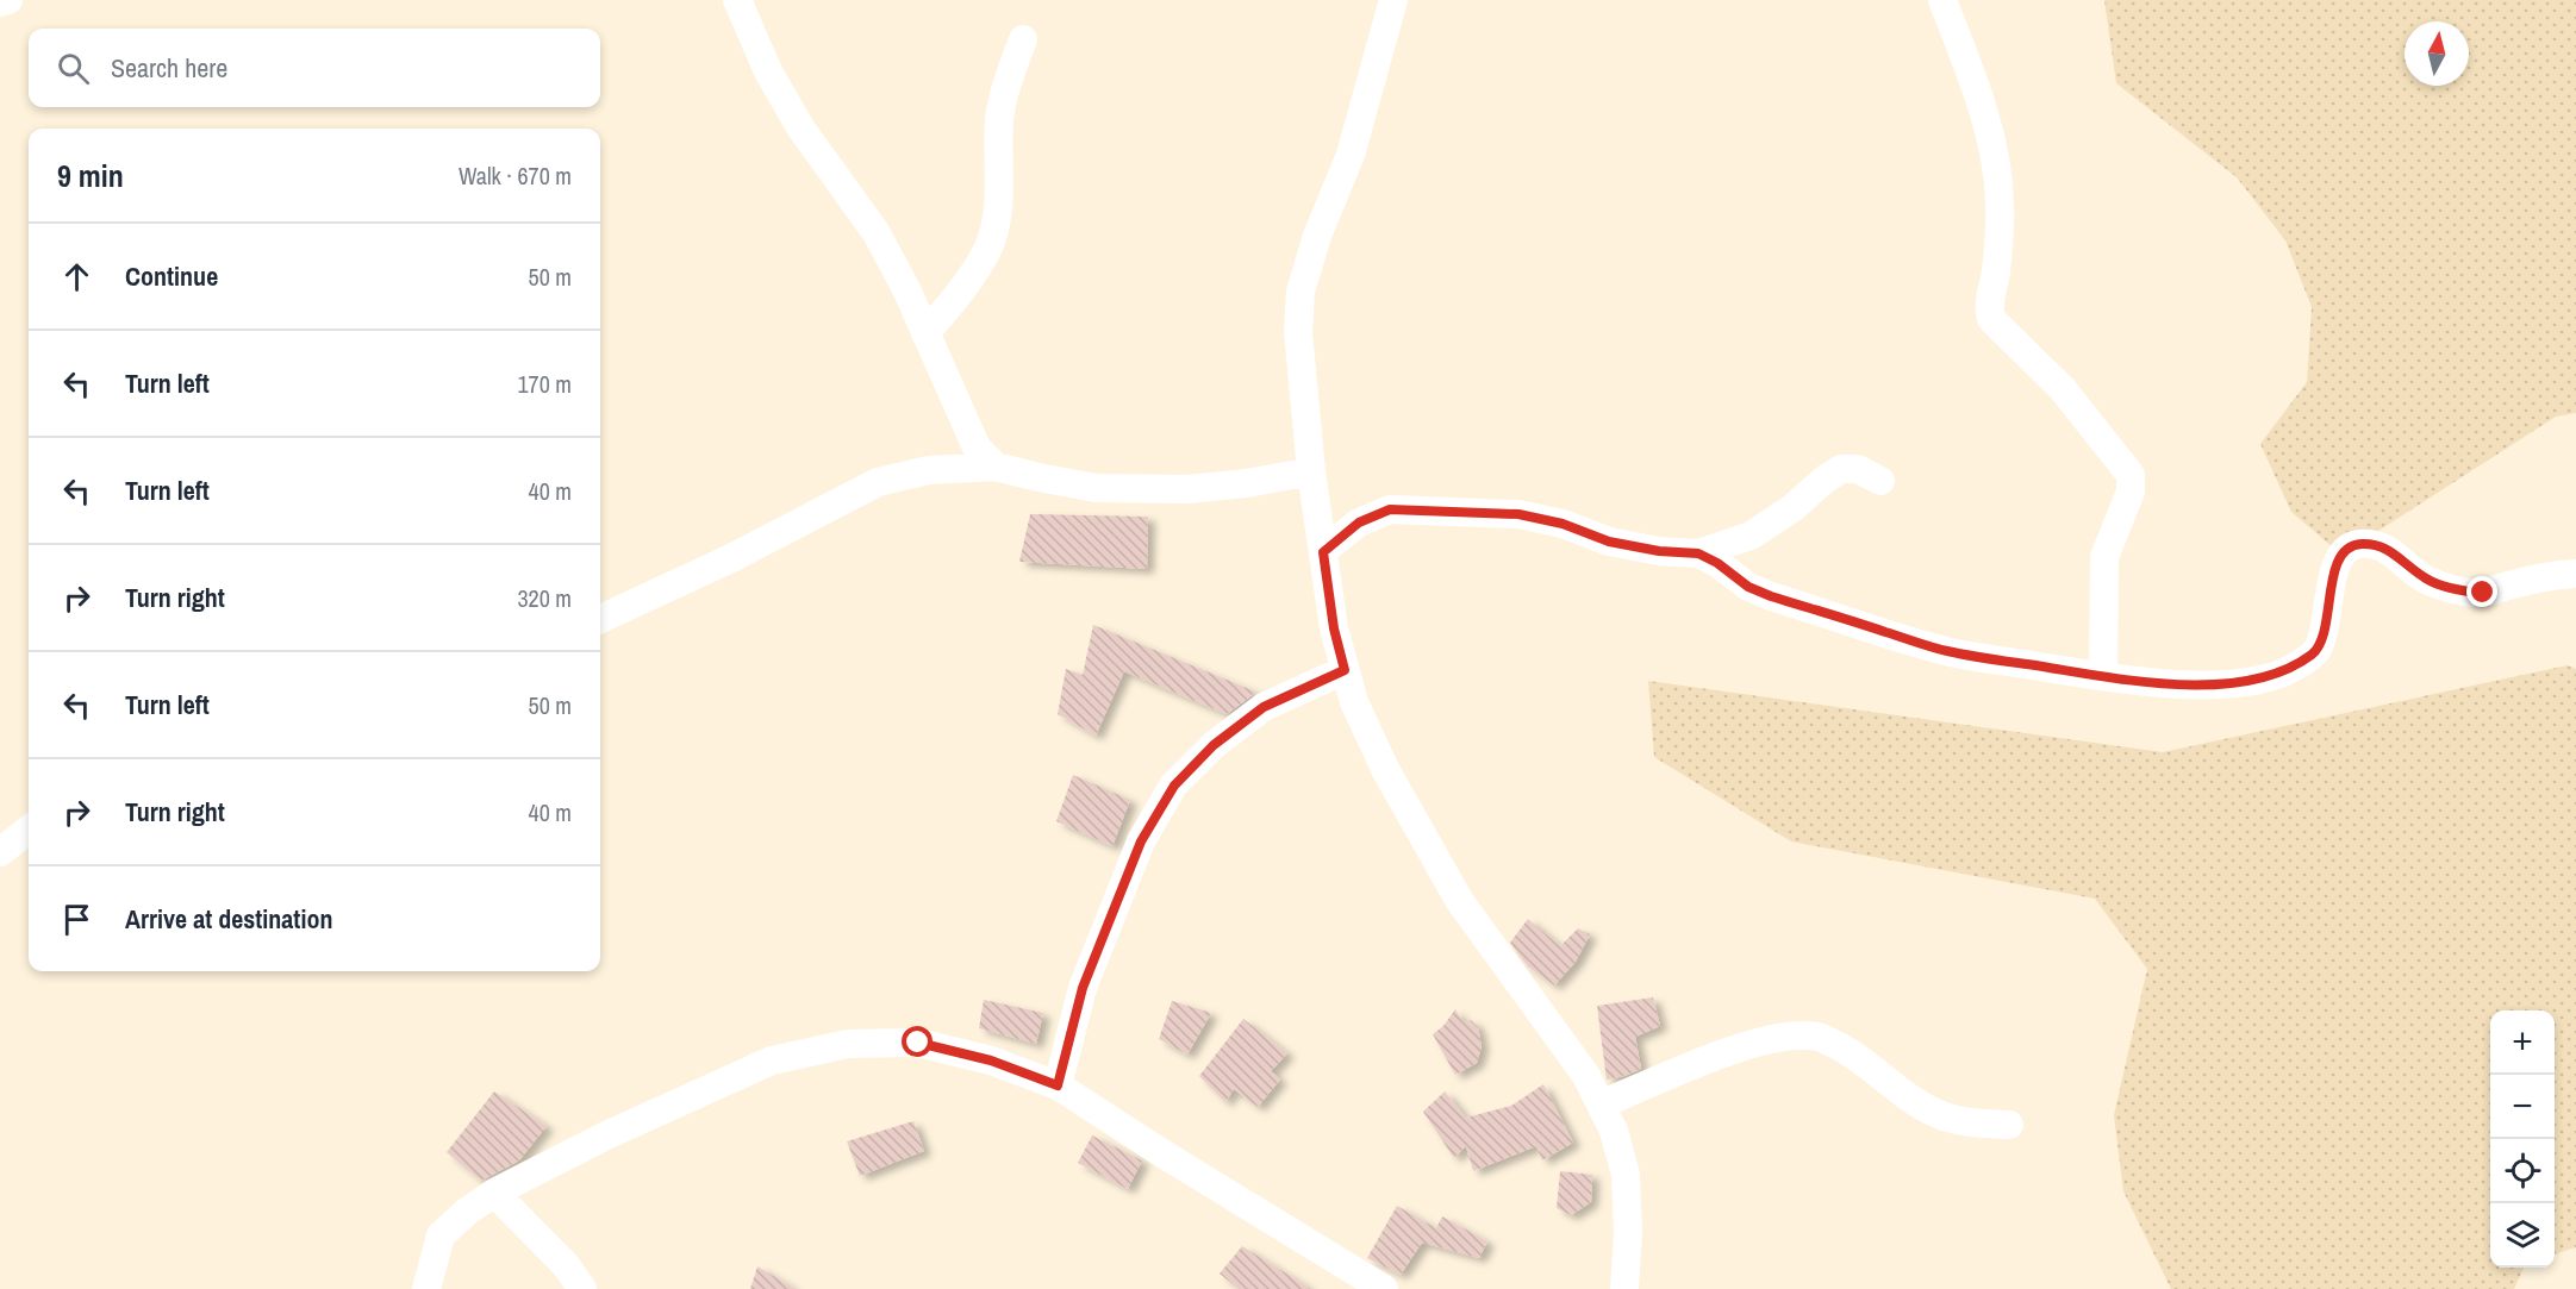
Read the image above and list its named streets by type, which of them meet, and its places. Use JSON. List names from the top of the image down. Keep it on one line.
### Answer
{"north":"top","page":{"search":"Search here","heading":["9 min","Walk · 670 m"],"list":[["Continue","50 m"],["Turn left","170 m"],["Turn left","40 m"],["Turn right","320 m"],["Turn left","50 m"],["Turn right","40 m"],"Arrive at destination"],"map_buttons":["+","−"]}}
